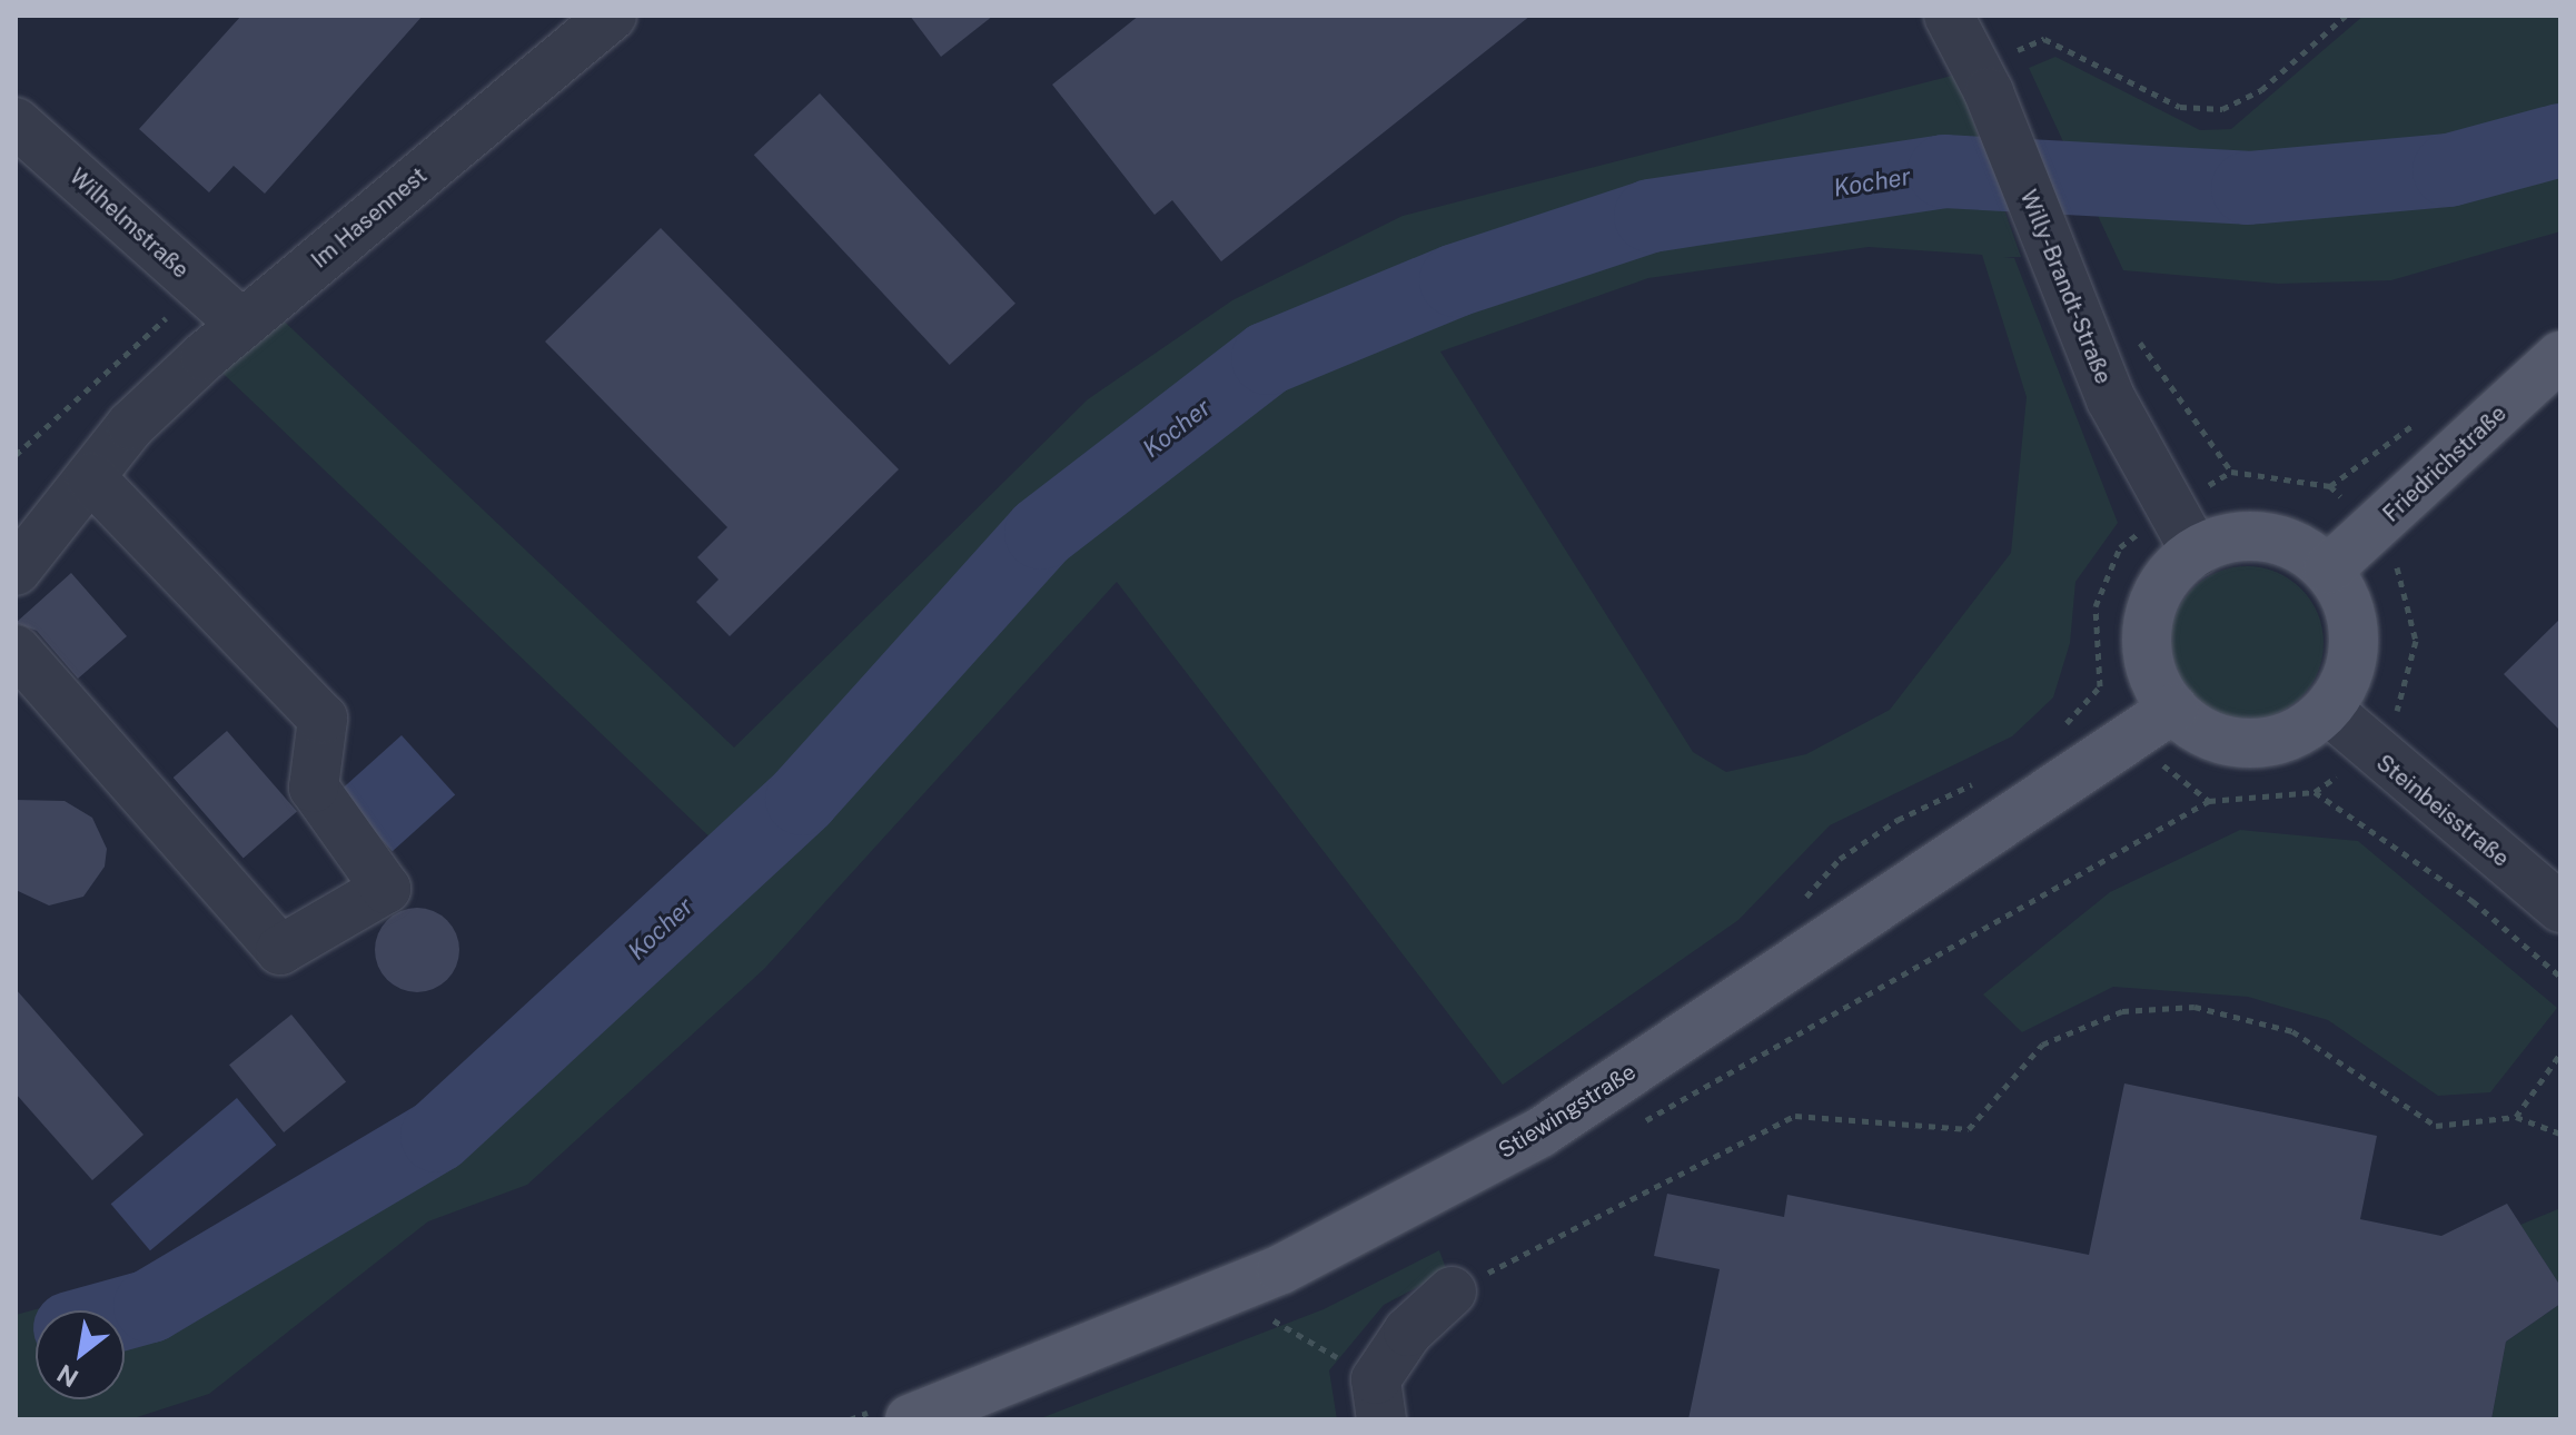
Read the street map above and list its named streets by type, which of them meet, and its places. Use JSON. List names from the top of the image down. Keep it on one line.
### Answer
{"streets":{"main road":["Friedrichstraße","Stiewingstraße"],"street":["Im Hasennest","Wilhelmstraße","Willy-Brandt-Straße","Steinbeisstraße"]},"crossings":[["Im Hasennest","Wilhelmstraße"],["Willy-Brandt-Straße","Friedrichstraße"],["Willy-Brandt-Straße","Steinbeisstraße"],["Willy-Brandt-Straße","Stiewingstraße"],["Friedrichstraße","Steinbeisstraße"],["Friedrichstraße","Stiewingstraße"],["Steinbeisstraße","Stiewingstraße"]],"water":["Kocher"],"north":"bottom left"}
